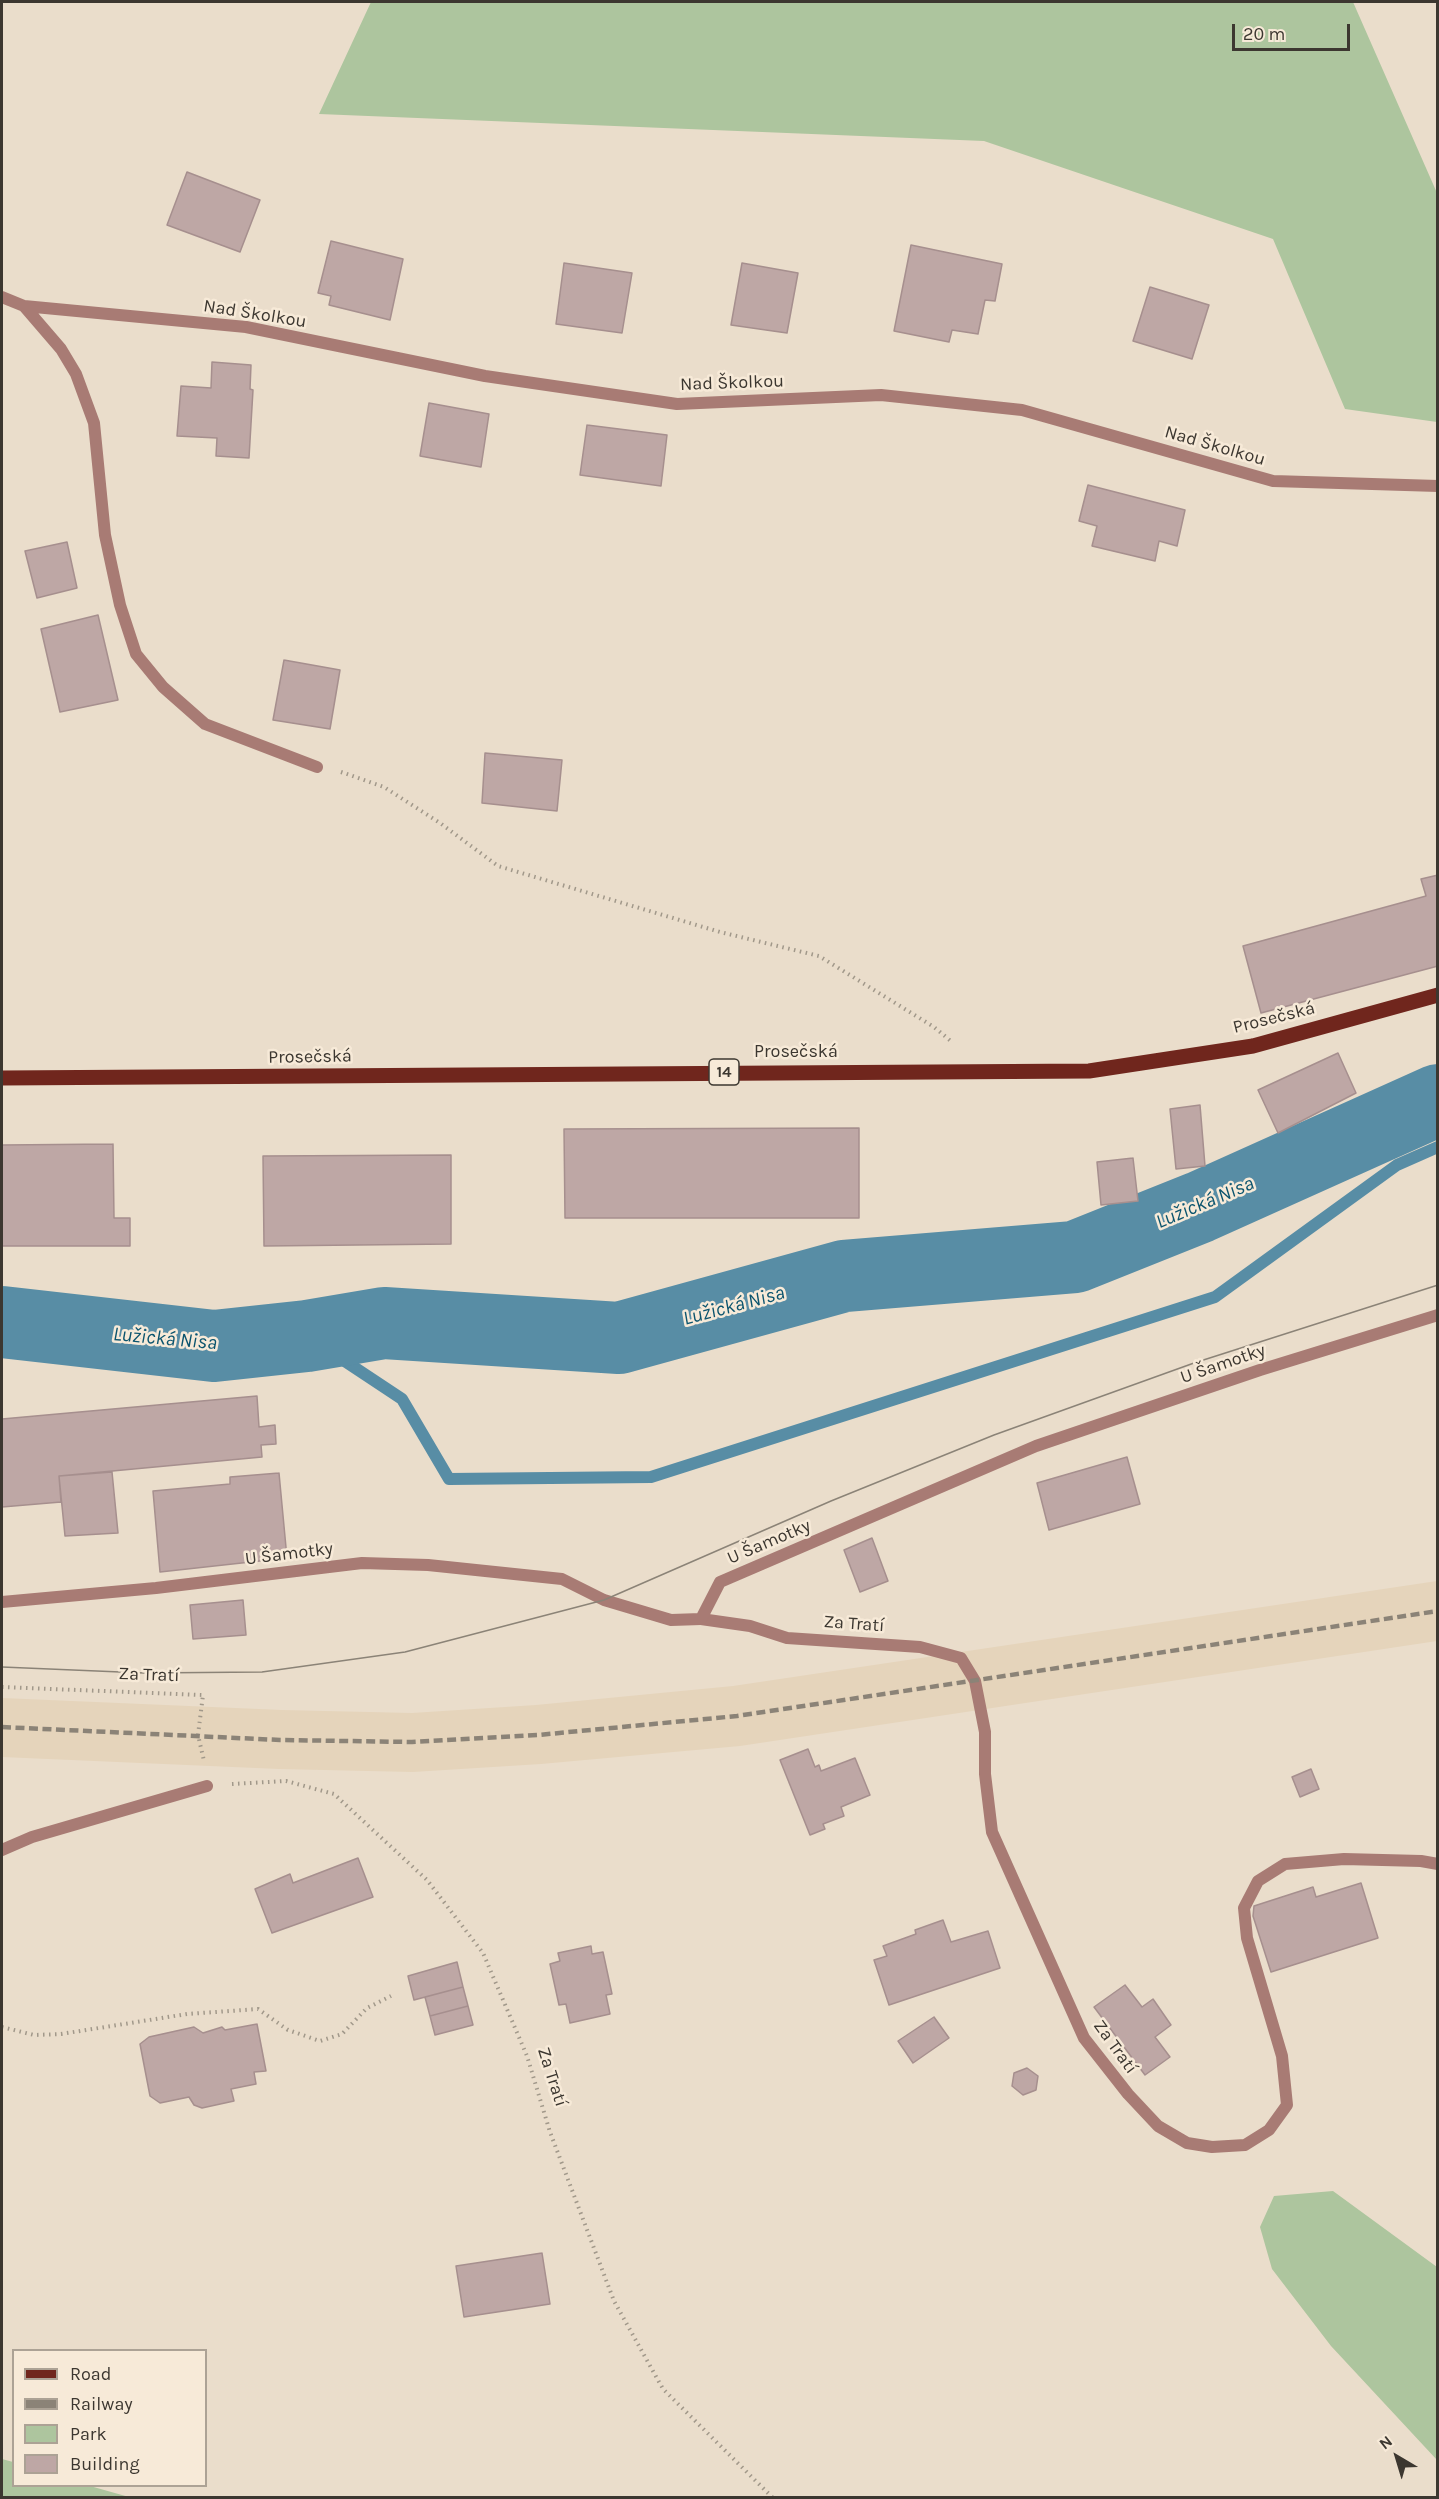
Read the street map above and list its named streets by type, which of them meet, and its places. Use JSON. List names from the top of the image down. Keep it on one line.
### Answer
{"streets":{"main road":["Prosečská","14"],"street":["Nad Školkou","U Šamotky","Za Tratí"]},"crossings":[["U Šamotky","Za Tratí"]],"water":["Lužická Nisa"],"legend":["Road","Railway","Park","Building"],"scale_bar":"20 m","north":"top left"}
